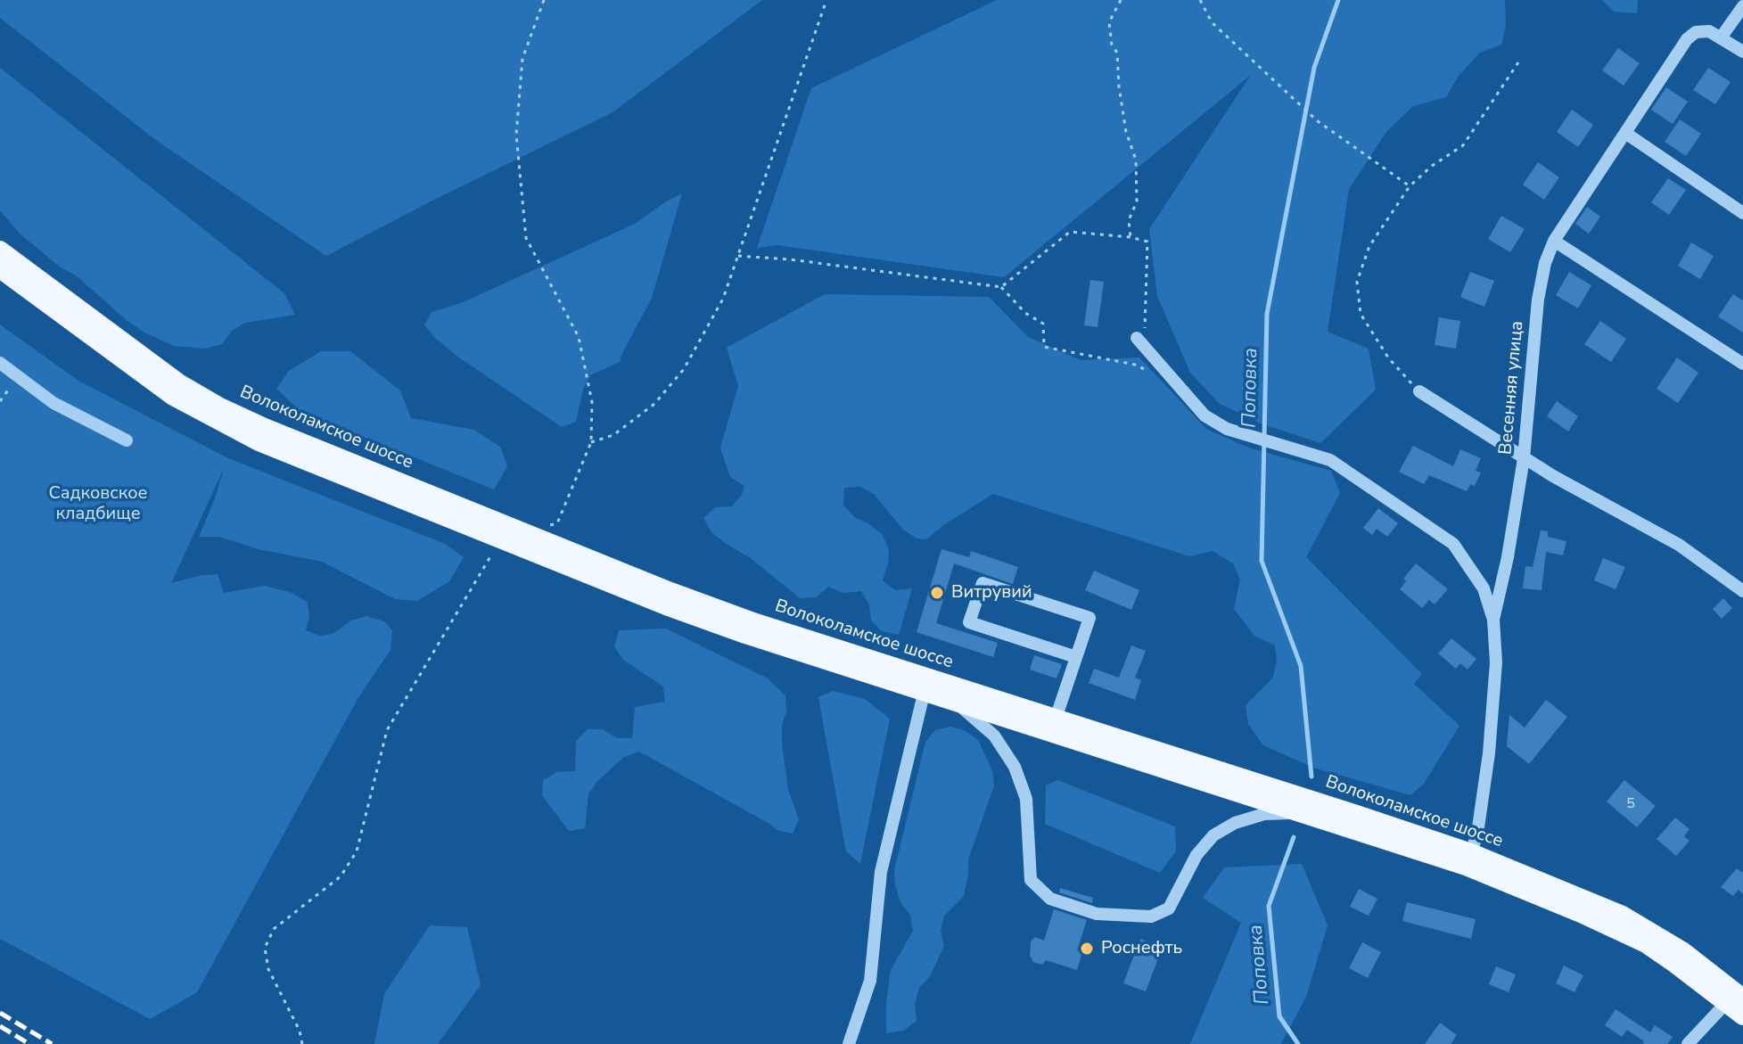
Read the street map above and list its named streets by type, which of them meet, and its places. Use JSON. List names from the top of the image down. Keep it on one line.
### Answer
{"streets":{"main road":["Волоколамское шоссе"],"street":["Весенняя улица"]},"crossings":[["Весенняя улица","Волоколамское шоссе"]],"water":["Поповка"],"parks":["Садковское кладбище"],"places":["Витрувий","Роснефть"],"house_numbers":["5"]}
